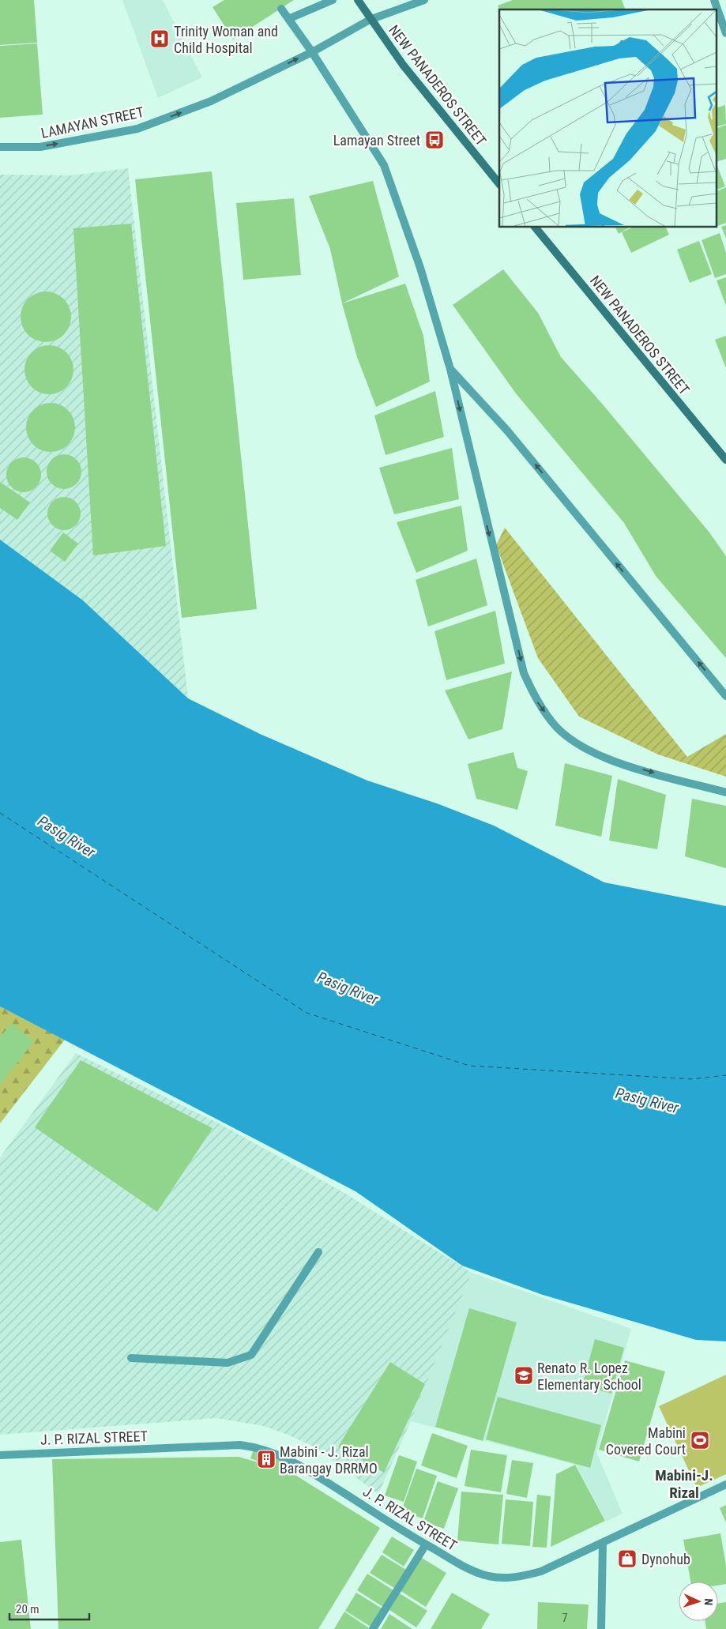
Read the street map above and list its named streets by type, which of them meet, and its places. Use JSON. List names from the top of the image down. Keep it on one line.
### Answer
{"streets":{"main road":["NEW PANADEROS STREET"],"street":["LAMAYAN STREET","J. P. RIZAL STREET"]},"crossings":[["NEW PANADEROS STREET","LAMAYAN STREET"]],"one_way":["LAMAYAN STREET"],"districts":["Mabini-J. Rizal"],"water":["Pasig River"],"places":{"hospital":["Trinity Woman and Child Hospital"],"bus stop":["Lamayan Street"],"school or university":["Renato R. Lopez Elementary School"],"sports":["Mabini Covered Court"],"building":["Mabini - J. Rizal Barangay DRRMO"],"shop":["Dynohub"]},"house_numbers":["7"],"scale_bar":"20 m","north":"right"}
